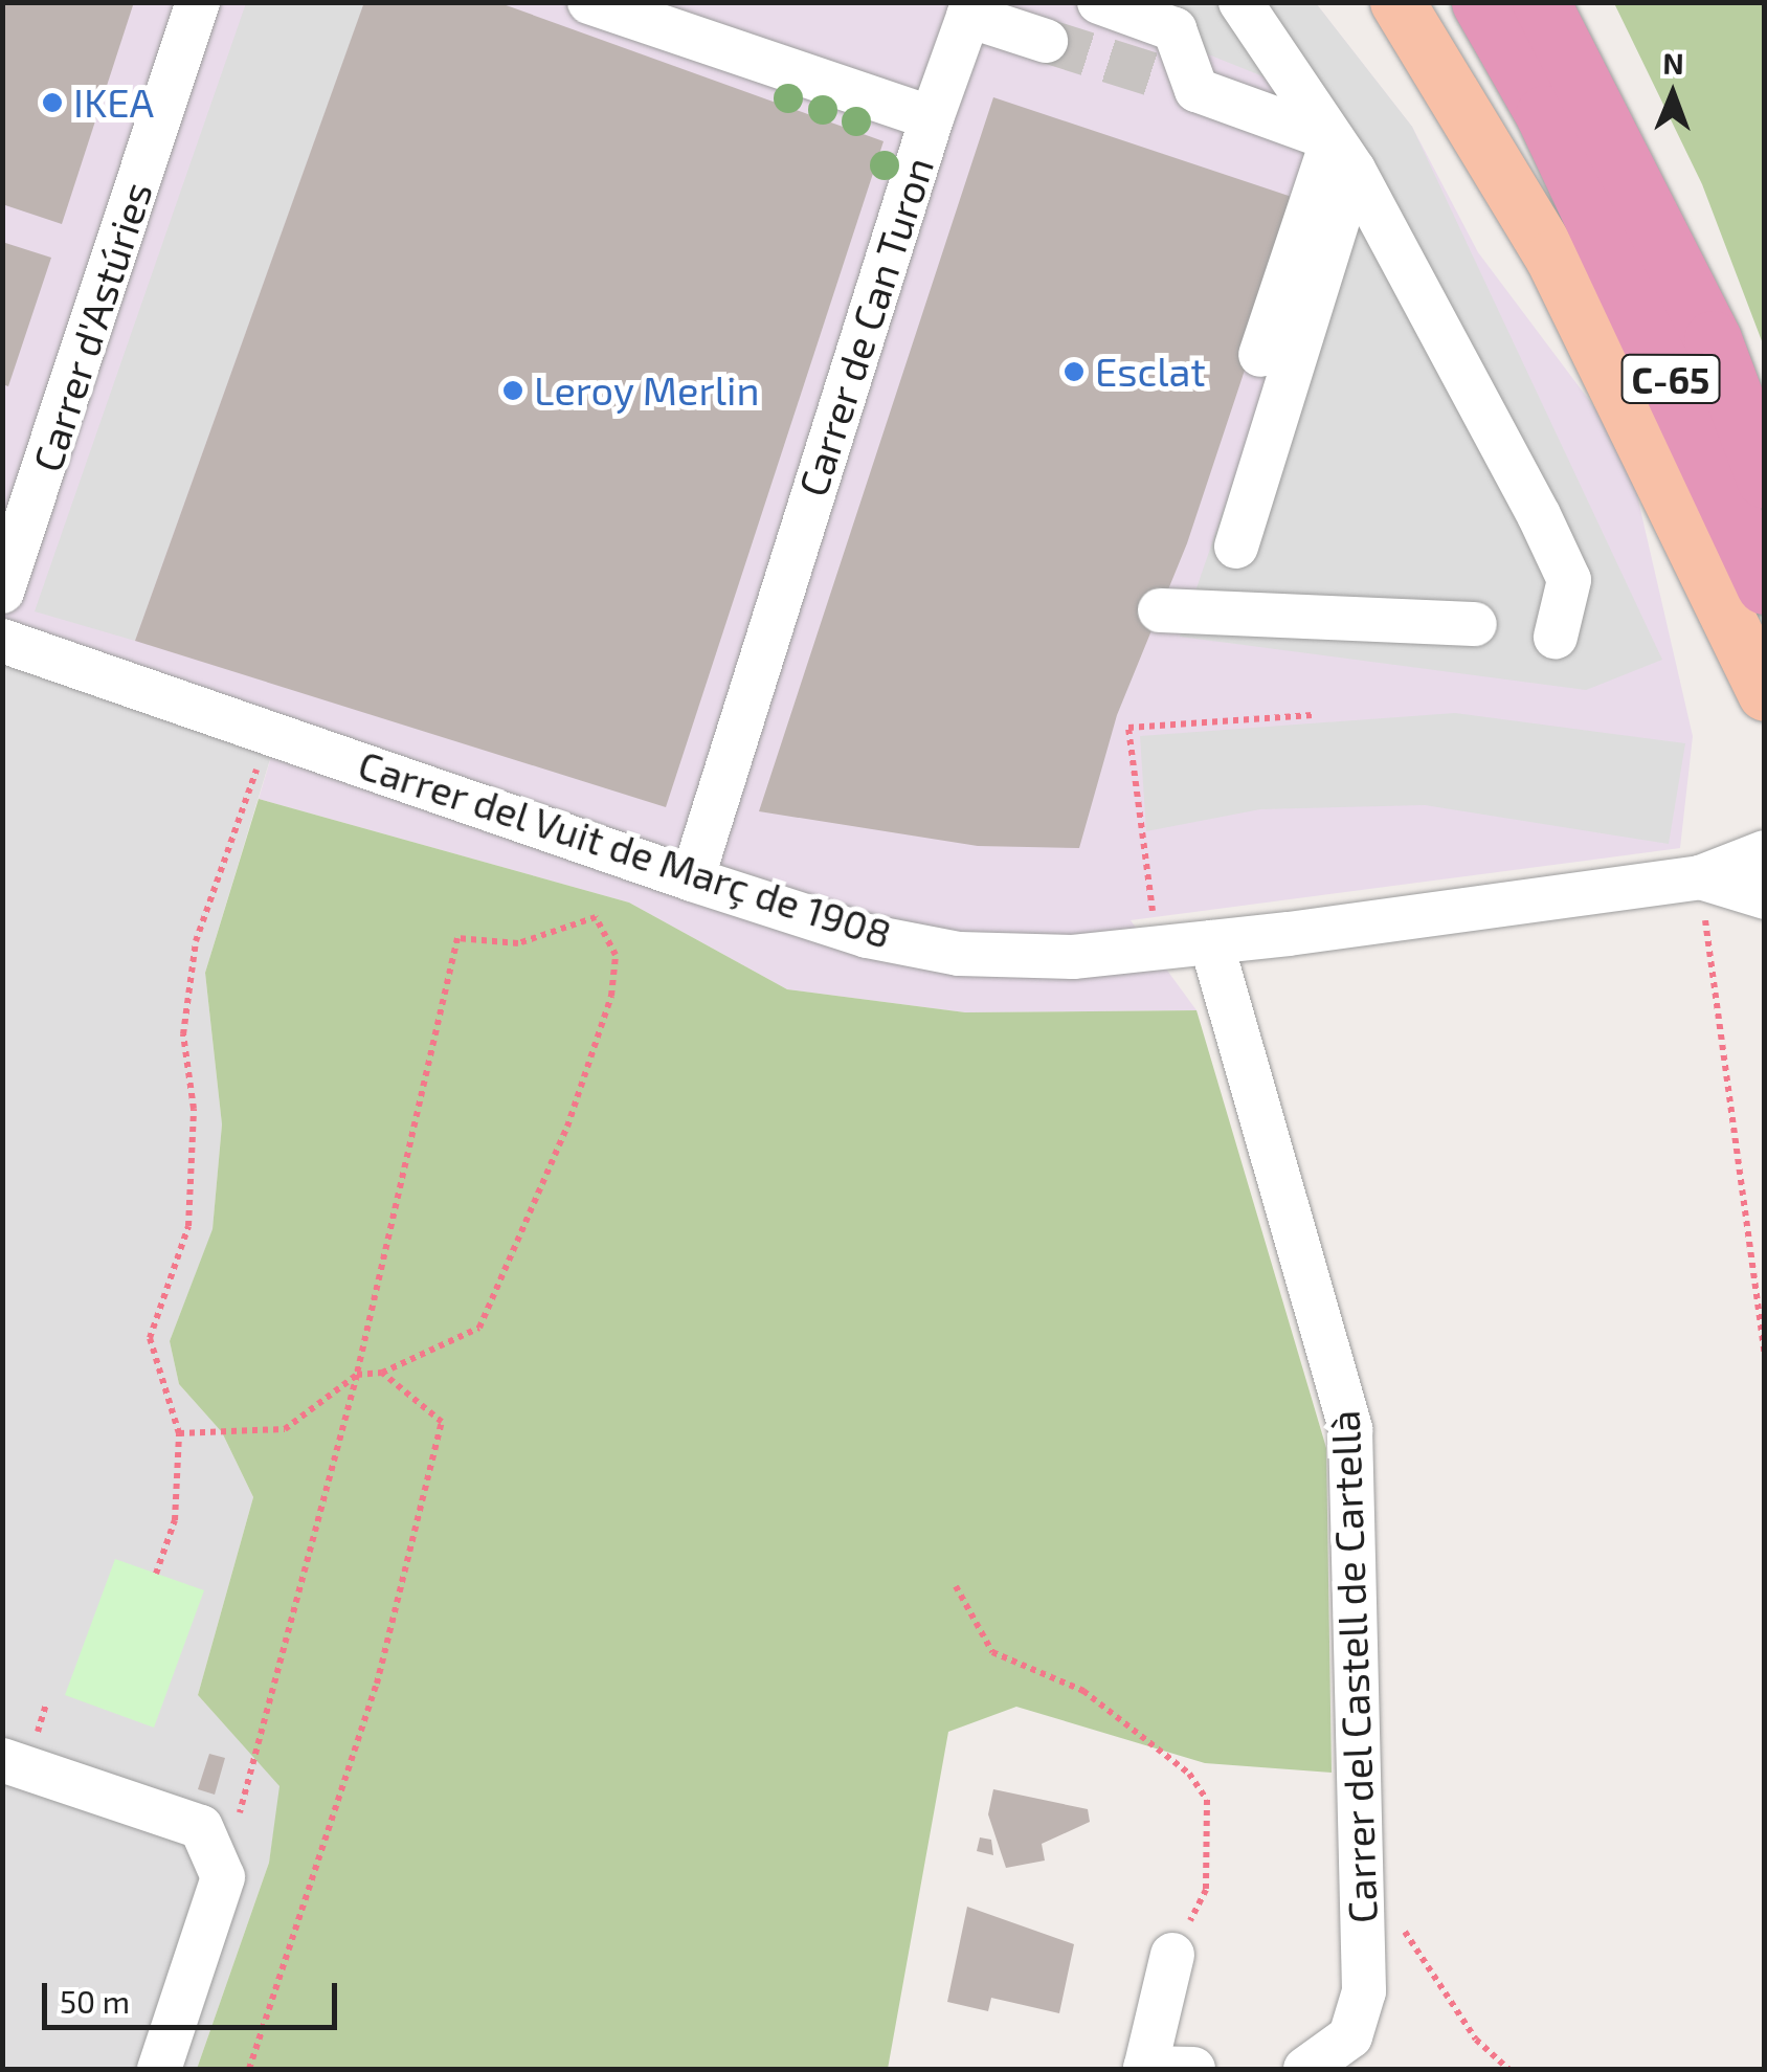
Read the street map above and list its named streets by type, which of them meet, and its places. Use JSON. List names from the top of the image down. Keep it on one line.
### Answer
{"streets":{"highway":["C-65"],"street":["Carrer d'Astúries","Carrer de Can Turon","Carrer del Vuit de Març de 1908","Carrer del Castell de Cartellà"]},"crossings":[["Carrer de Can Turon","Carrer del Vuit de Març de 1908"],["Carrer del Vuit de Març de 1908","Carrer del Castell de Cartellà"]],"places":["IKEA","Esclat","Leroy Merlin"],"scale_bar":"50 m","north":"top"}
